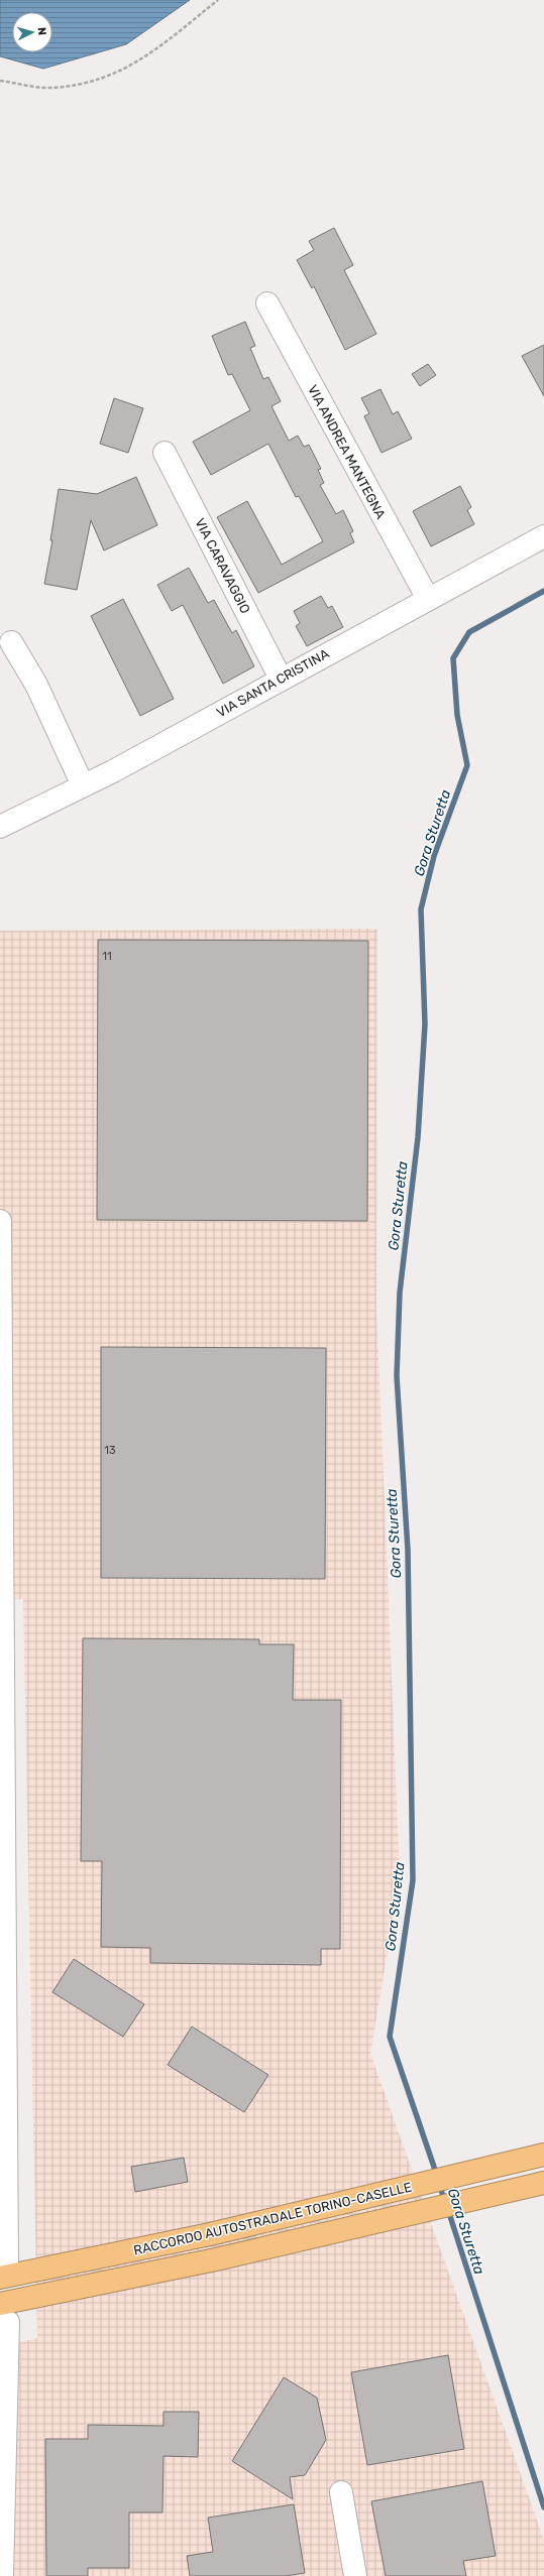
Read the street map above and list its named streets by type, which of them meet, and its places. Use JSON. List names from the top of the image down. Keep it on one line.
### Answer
{"streets":{"highway":["RACCORDO AUTOSTRADALE TORINO-CASELLE"],"street":["VIA ANDREA MANTEGNA","VIA CARAVAGGIO","VIA SANTA CRISTINA"]},"crossings":[["VIA ANDREA MANTEGNA","VIA SANTA CRISTINA"],["VIA CARAVAGGIO","VIA SANTA CRISTINA"]],"water":["Gora Sturetta"],"house_numbers":["11","13"],"north":"right"}
